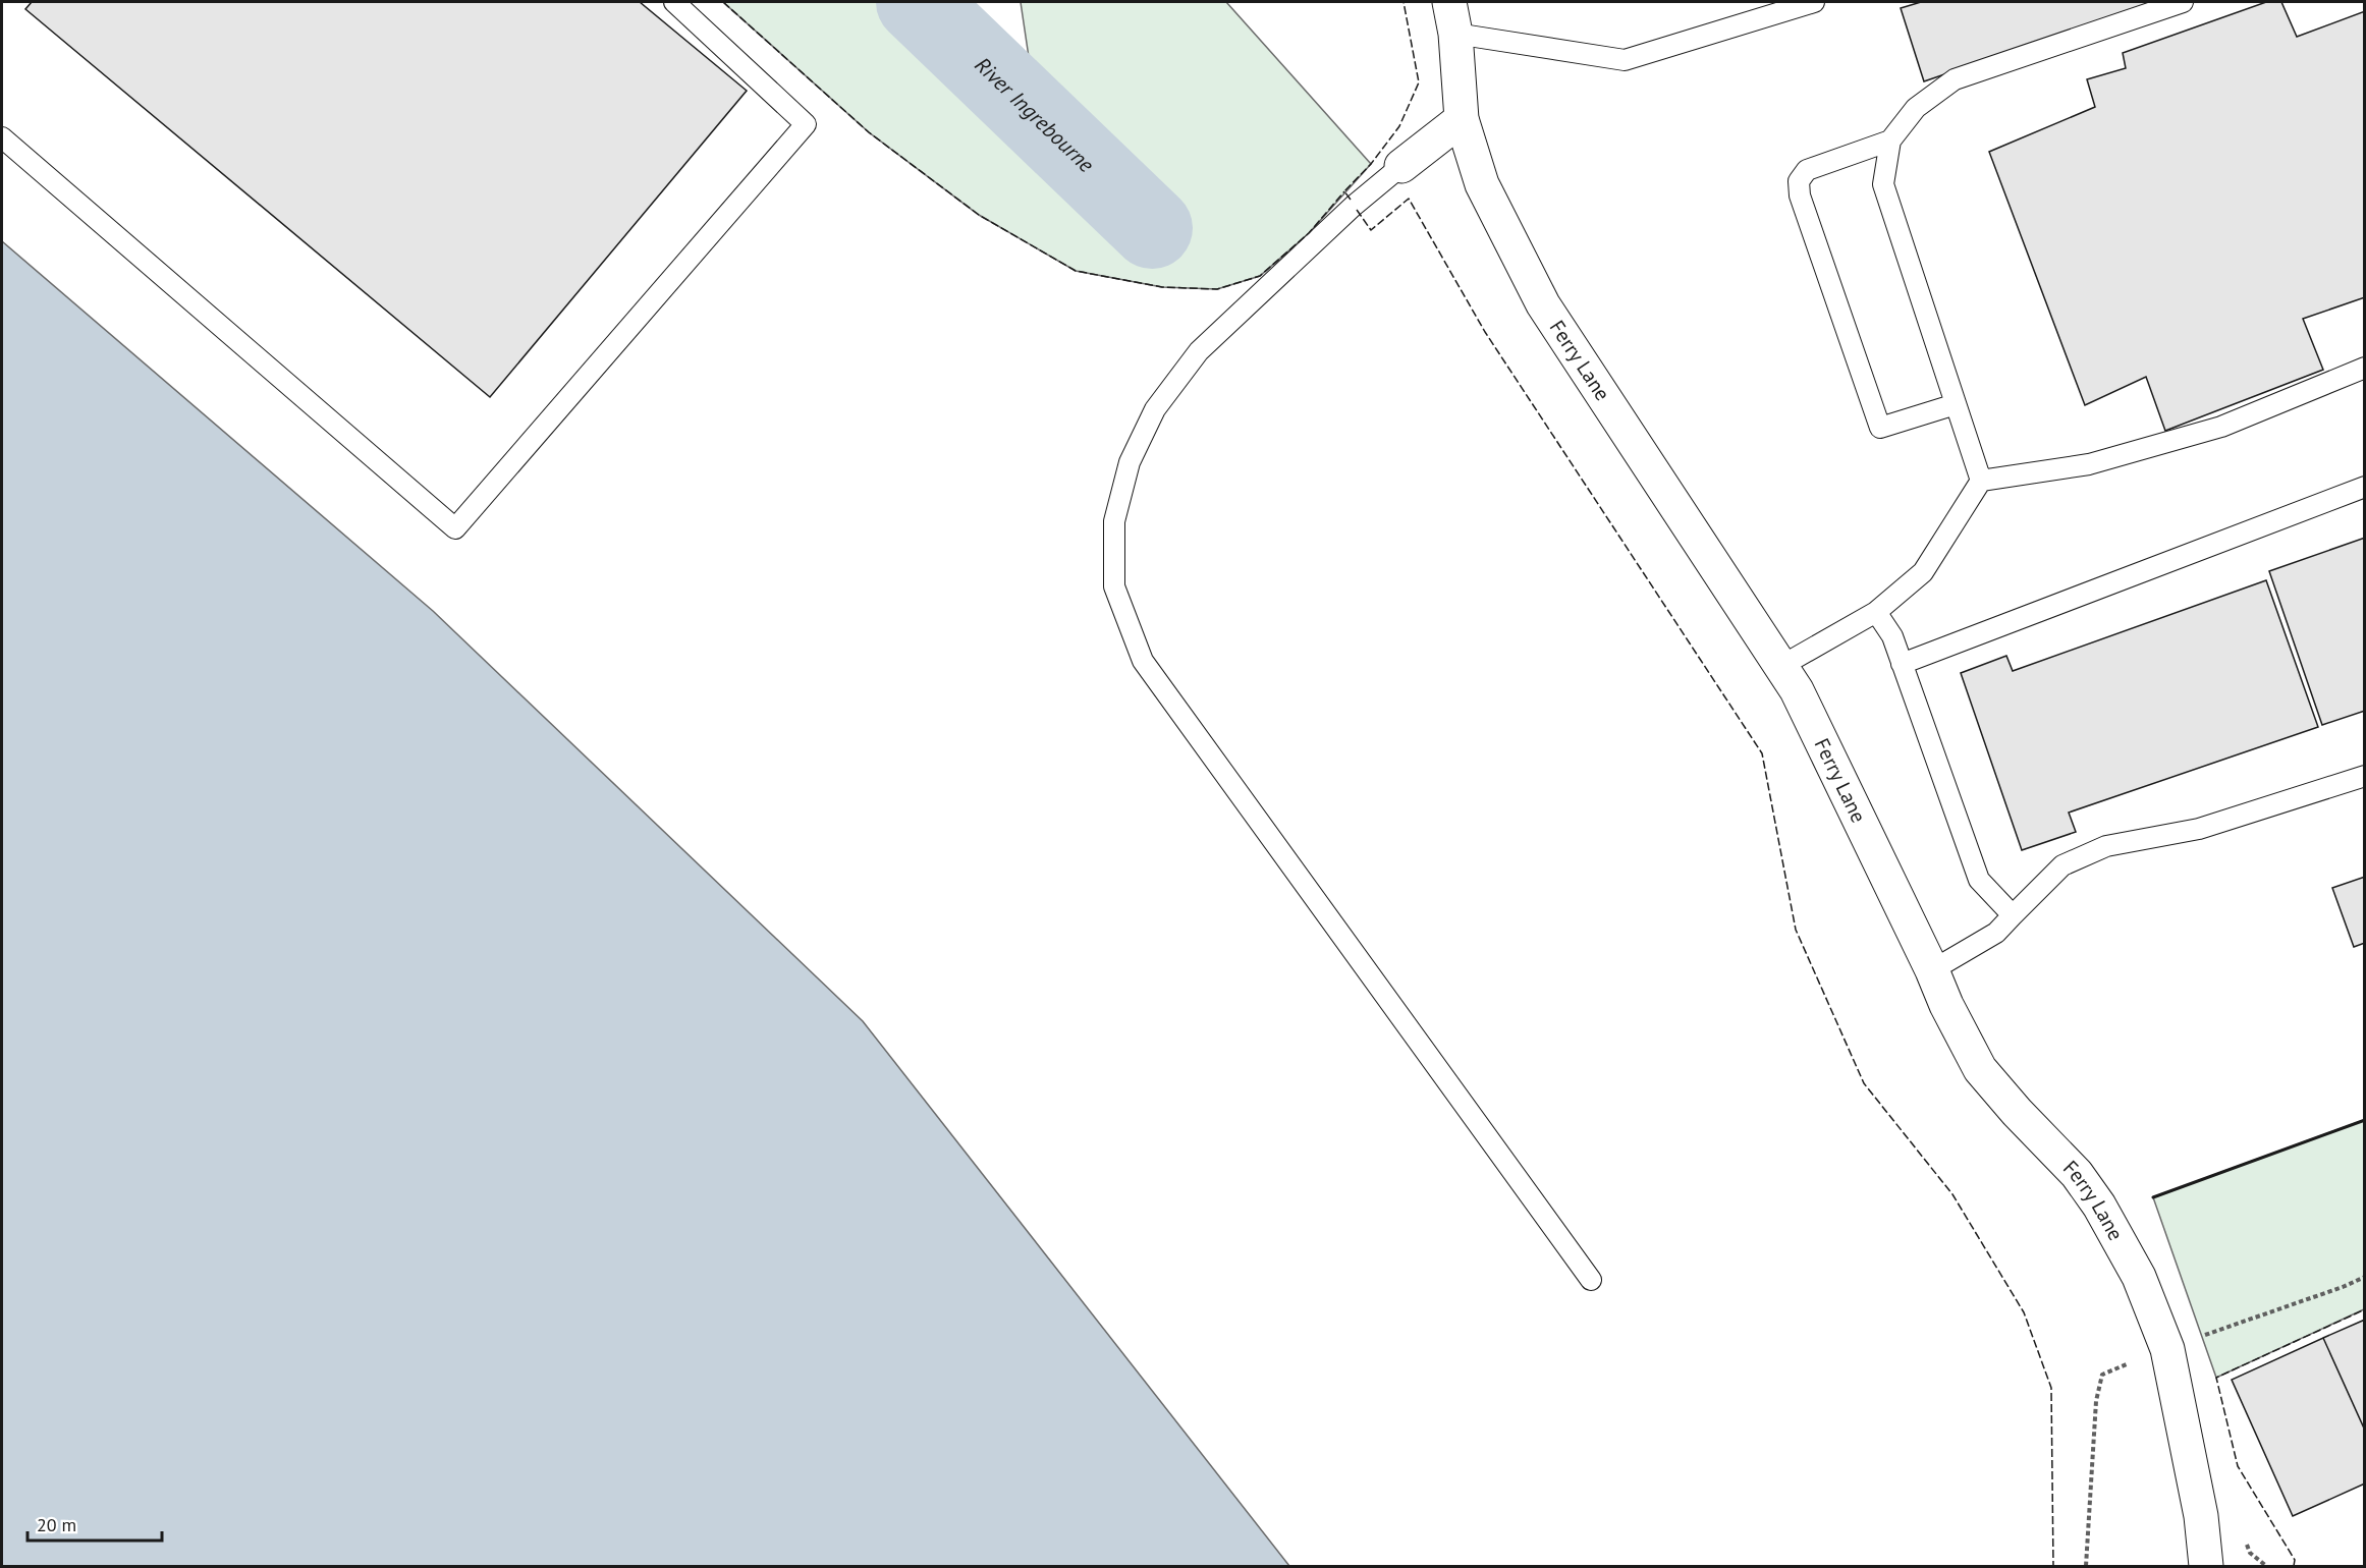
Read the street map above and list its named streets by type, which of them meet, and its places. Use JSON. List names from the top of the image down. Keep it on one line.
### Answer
{"streets":{"street":["Ferry Lane"]},"water":["River Ingrebourne"],"scale_bar":"20 m"}
